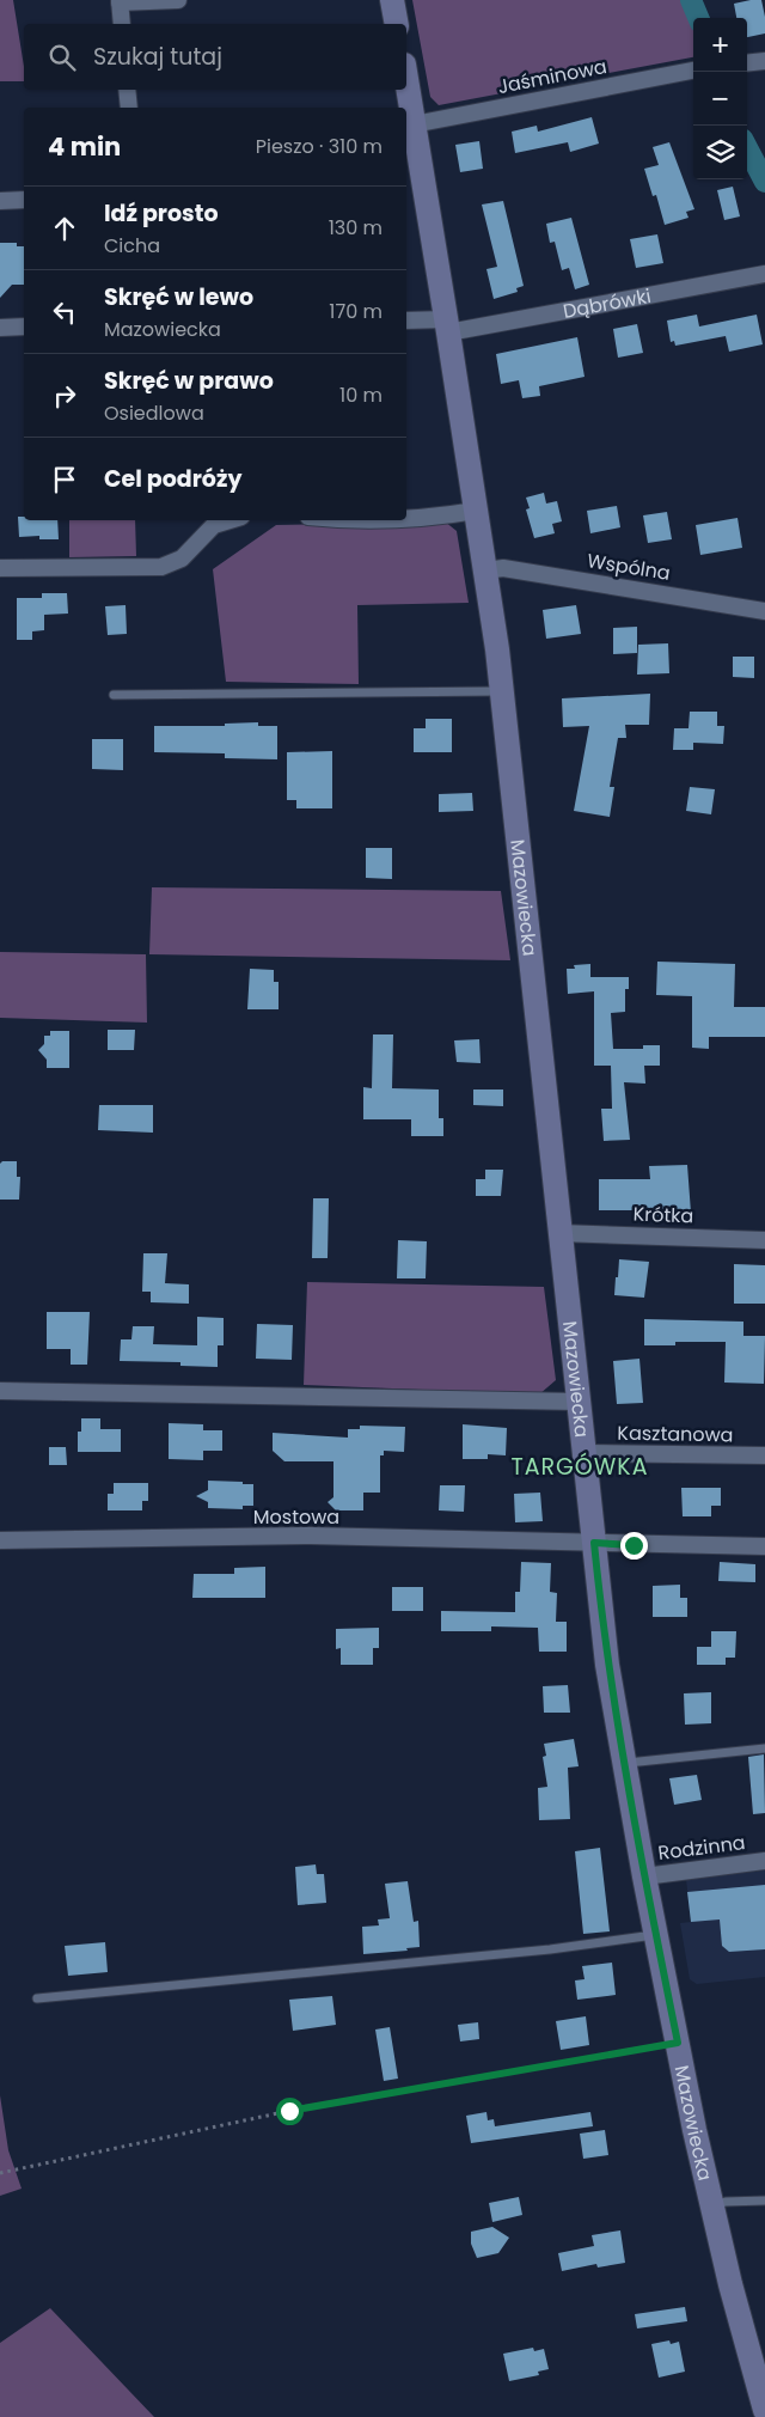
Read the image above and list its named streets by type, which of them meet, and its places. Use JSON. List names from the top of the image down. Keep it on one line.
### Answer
{"streets":{"street":["Jaśminowa","Dąbrówki","Wspólna","Mazowiecka","Krótka","Kasztanowa","Mostowa","Rodzinna"]},"crossings":[["Wspólna","Mazowiecka"],["Mazowiecka","Krótka"],["Mazowiecka","Kasztanowa"],["Mazowiecka","Mostowa"],["Mazowiecka","Rodzinna"]],"districts":["TARGÓWKA"],"page":{"map_buttons":["+","−"],"search":"Szukaj tutaj","heading":["4 min","Pieszo · 310 m"],"list":[["Idź prosto","Cicha","130 m"],["Skręć w lewo","Mazowiecka","170 m"],["Skręć w prawo","Osiedlowa","10 m"],"Cel podróży"]}}
